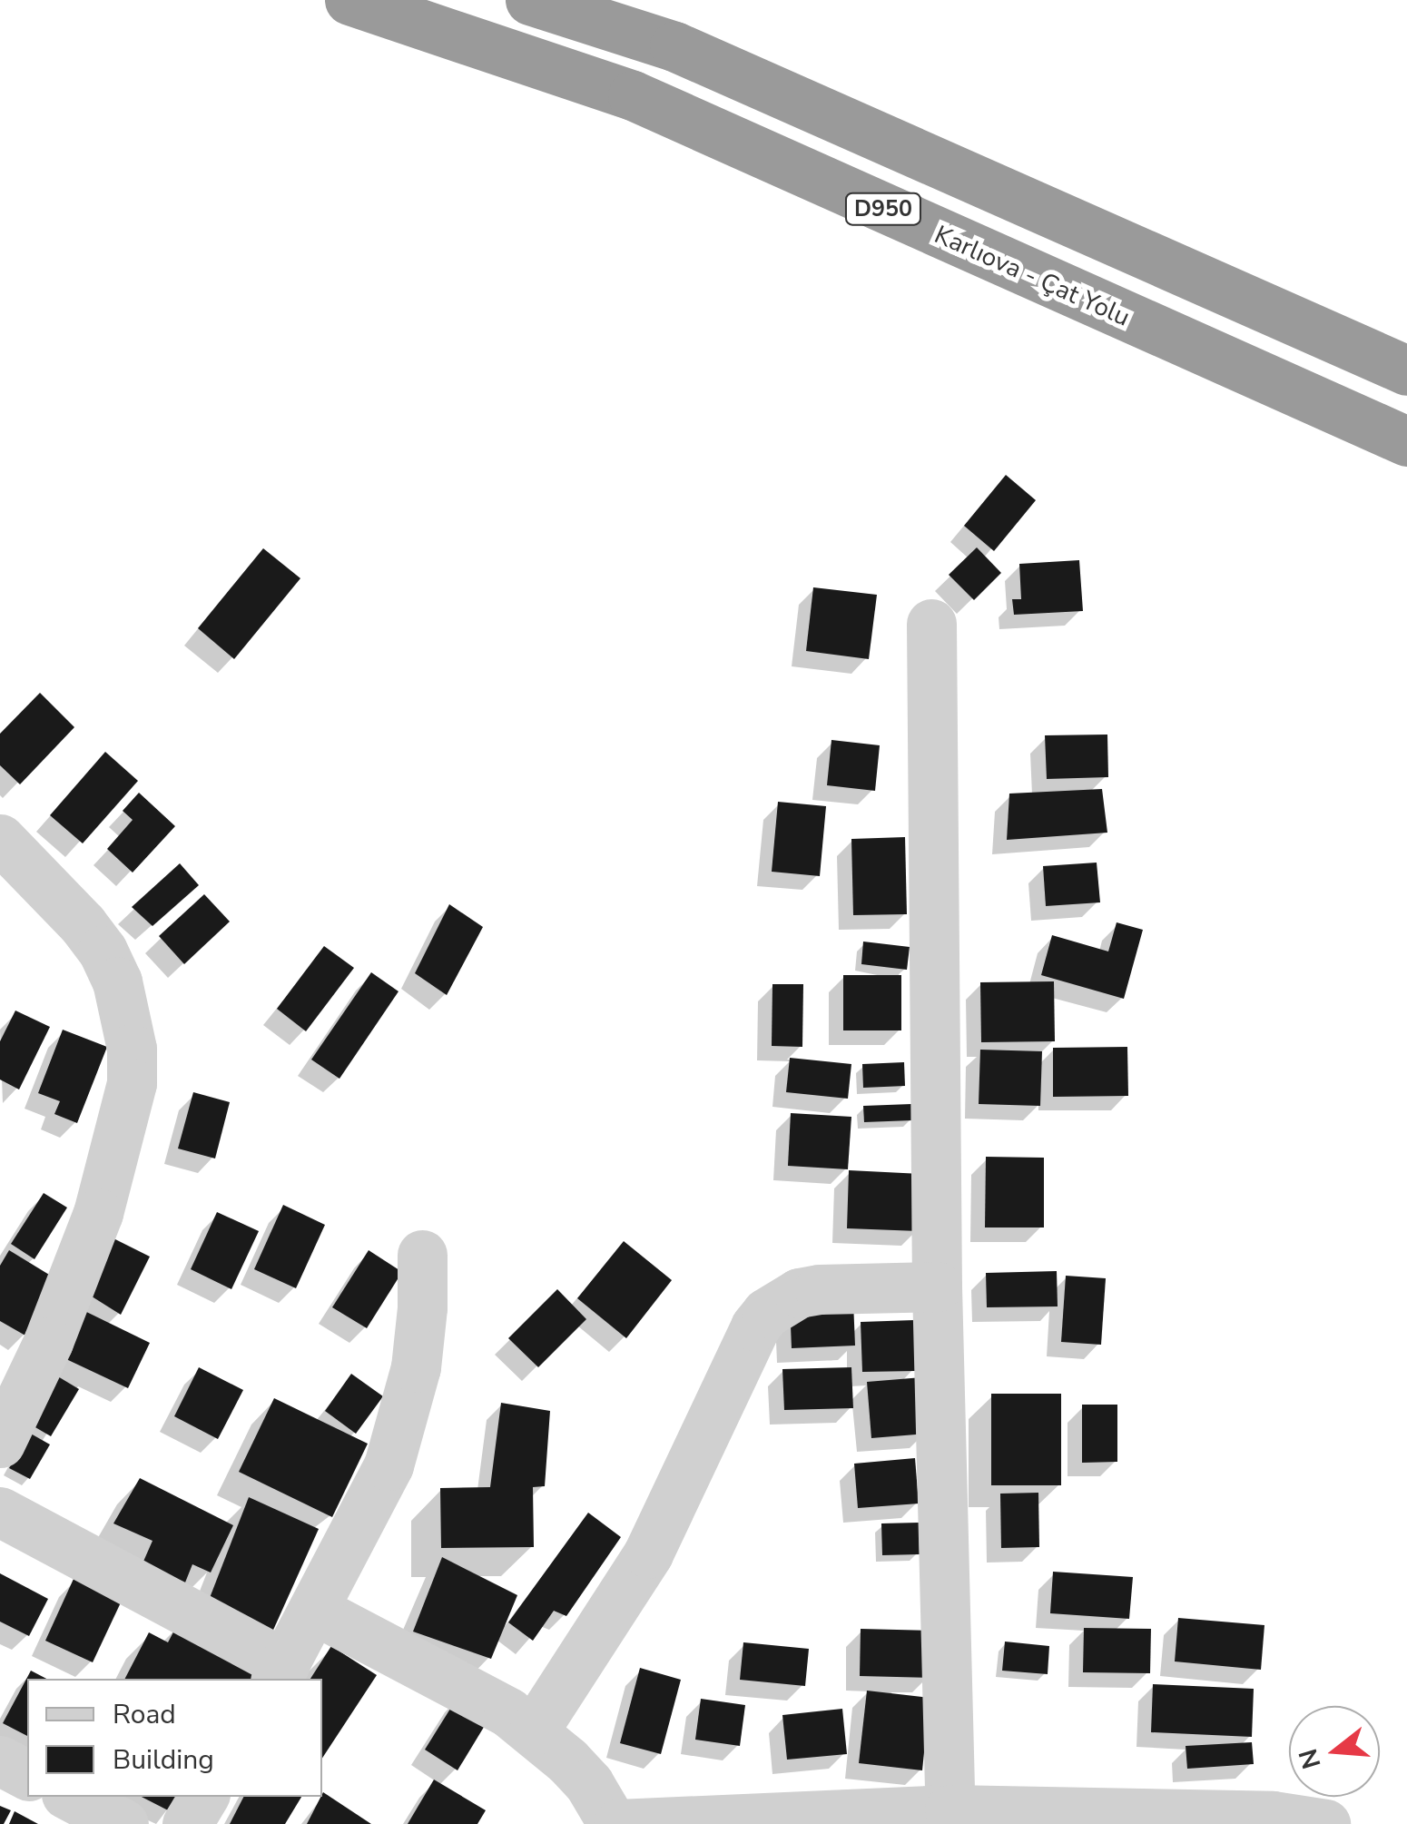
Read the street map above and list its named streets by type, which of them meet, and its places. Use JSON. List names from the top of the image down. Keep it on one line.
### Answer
{"streets":{"highway":["D950","Karlıova - Çat Yolu"]},"legend":["Road","Building"],"north":"left"}
